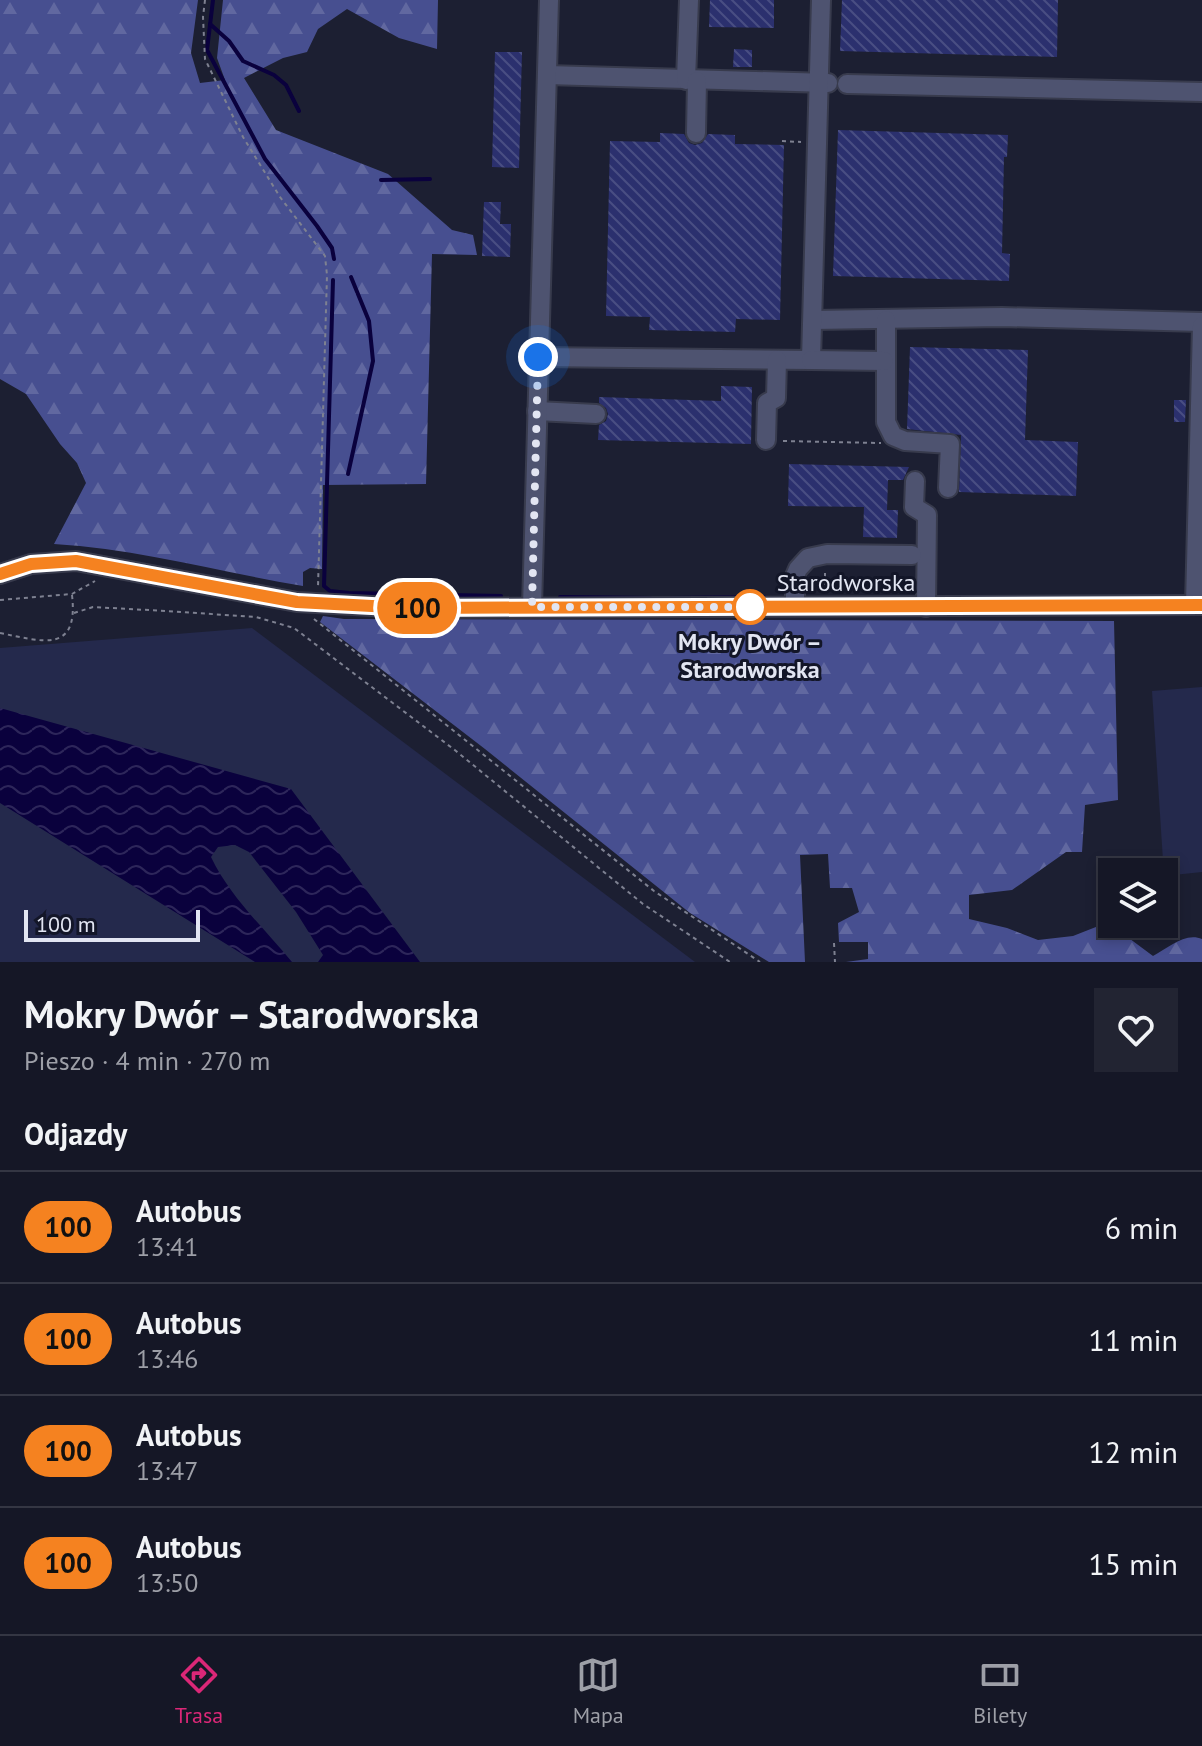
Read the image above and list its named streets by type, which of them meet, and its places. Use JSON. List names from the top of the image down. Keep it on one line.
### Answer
{"streets":{"street":["Starodworska"]},"places":["Mokry Dwór – Starodworska"],"lines":["bus line 100"],"scale_bar":"100 m","page":{"on_map":"100","scale":"100 m","heading":[["Mokry Dwór – Starodworska","Pieszo · 4 min · 270 m"],"Odjazdy"],"list":[{"mark":"100","name":"Autobus","note":"13:41","value":"6 min"},{"mark":"100","name":"Autobus","note":"13:46","value":"11 min"},{"mark":"100","name":"Autobus","note":"13:47","value":"12 min"},{"mark":"100","name":"Autobus","note":"13:50","value":"15 min"}],"tabs":["Trasa","Mapa","Bilety"]}}
